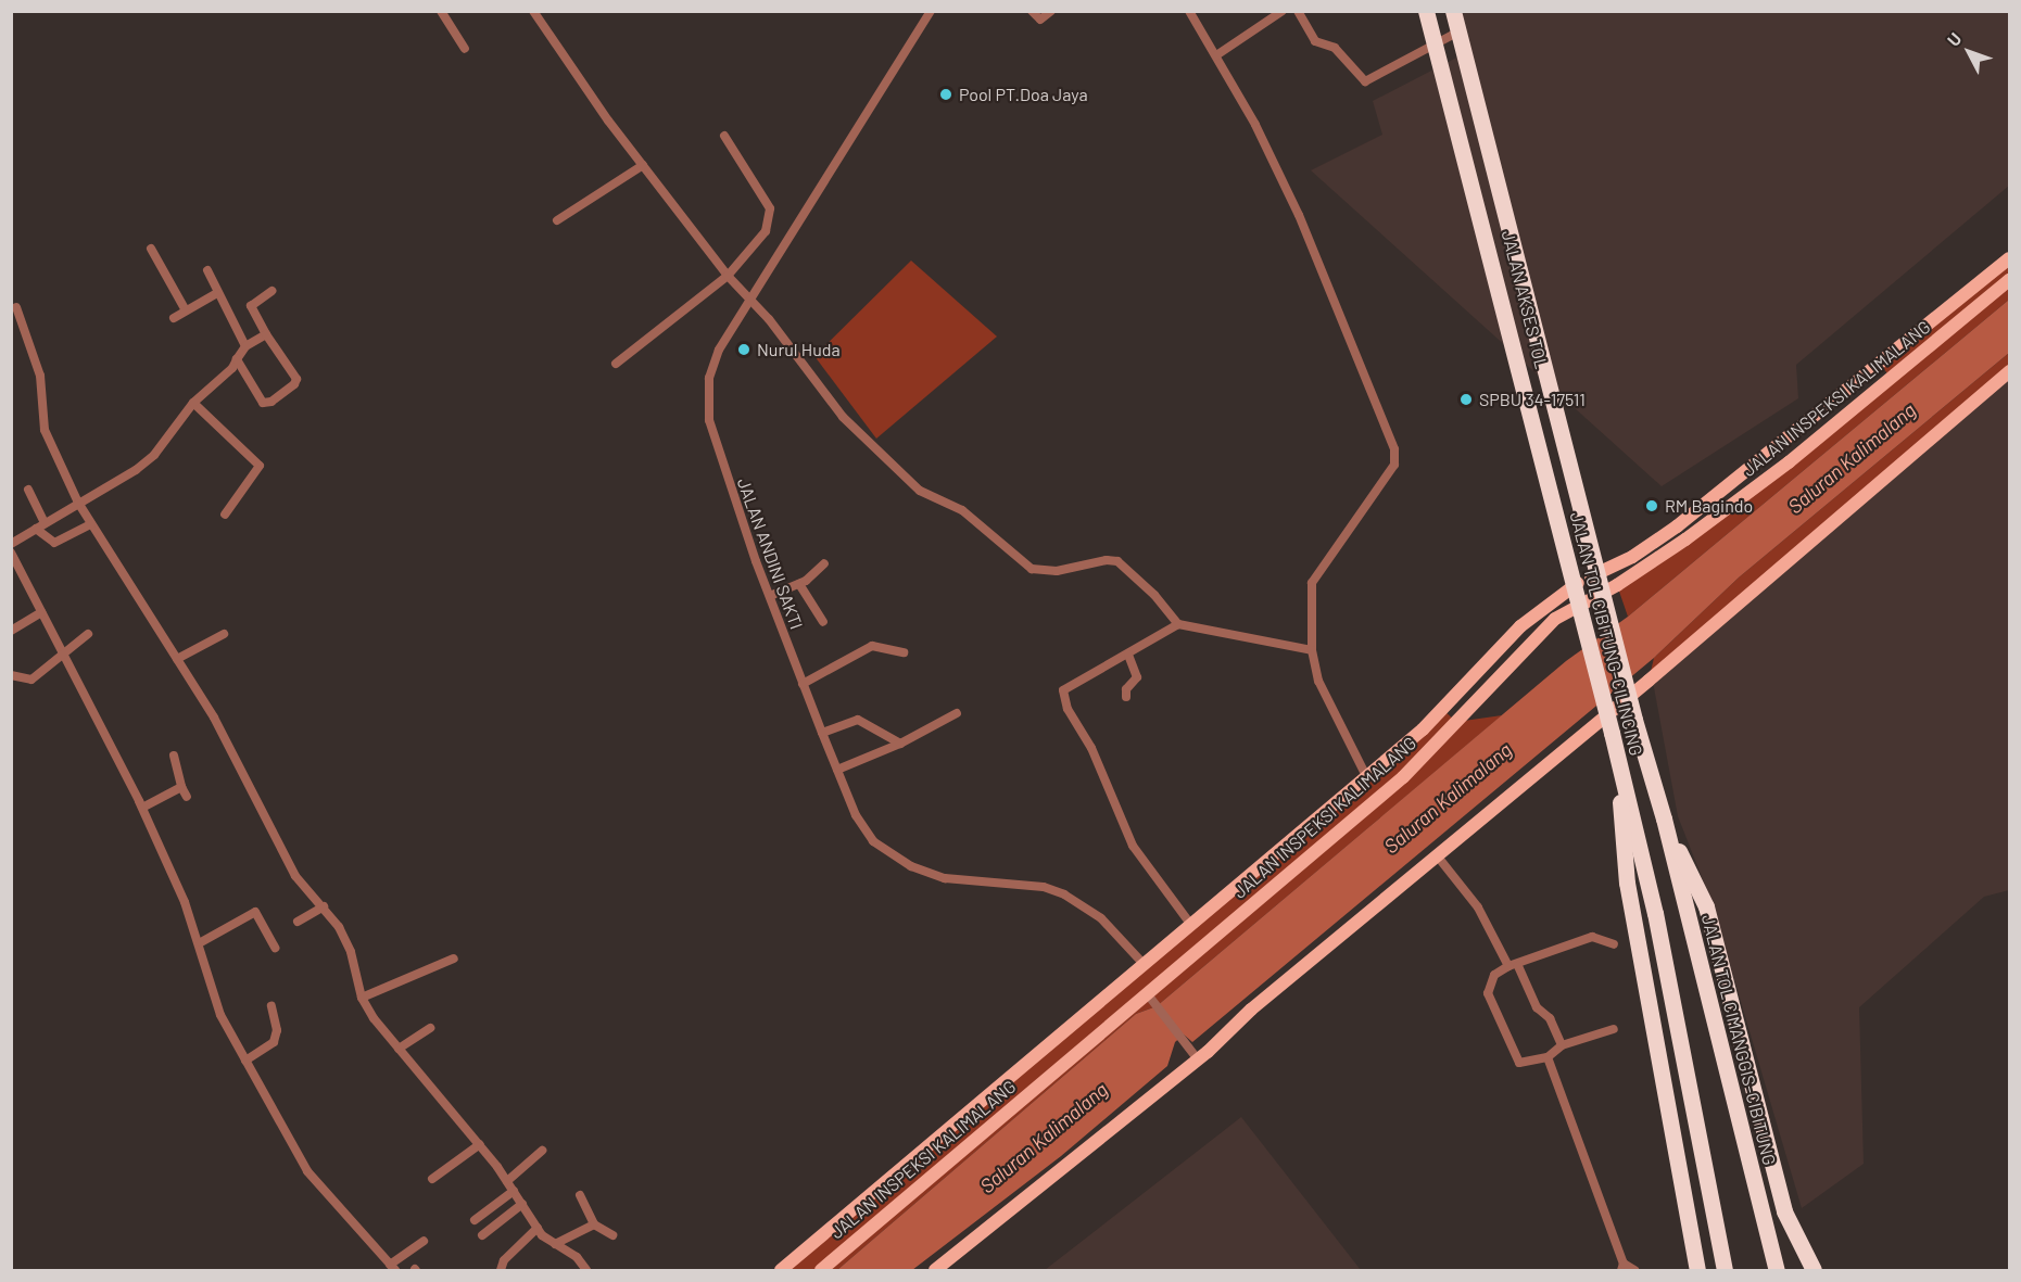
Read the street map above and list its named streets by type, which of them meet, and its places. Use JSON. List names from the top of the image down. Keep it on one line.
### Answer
{"streets":{"highway":["JALAN TOL CIBITUNG–CILINCING","JALAN TOL CIMANGGIS–CIBITUNG"],"main road":["JALAN AKSES TOL","JALAN INSPEKSI KALIMALANG"],"street":["JALAN ANDINI SAKTI"]},"crossings":[["JALAN AKSES TOL","JALAN INSPEKSI KALIMALANG"],["JALAN INSPEKSI KALIMALANG","JALAN ANDINI SAKTI"],["JALAN TOL CIBITUNG–CILINCING","JALAN TOL CIMANGGIS–CIBITUNG"]],"water":["Saluran Kalimalang"],"places":["Pool PT.Doa Jaya","Nurul Huda","SPBU 34-17511","RM Bagindo"],"north":"top left"}
